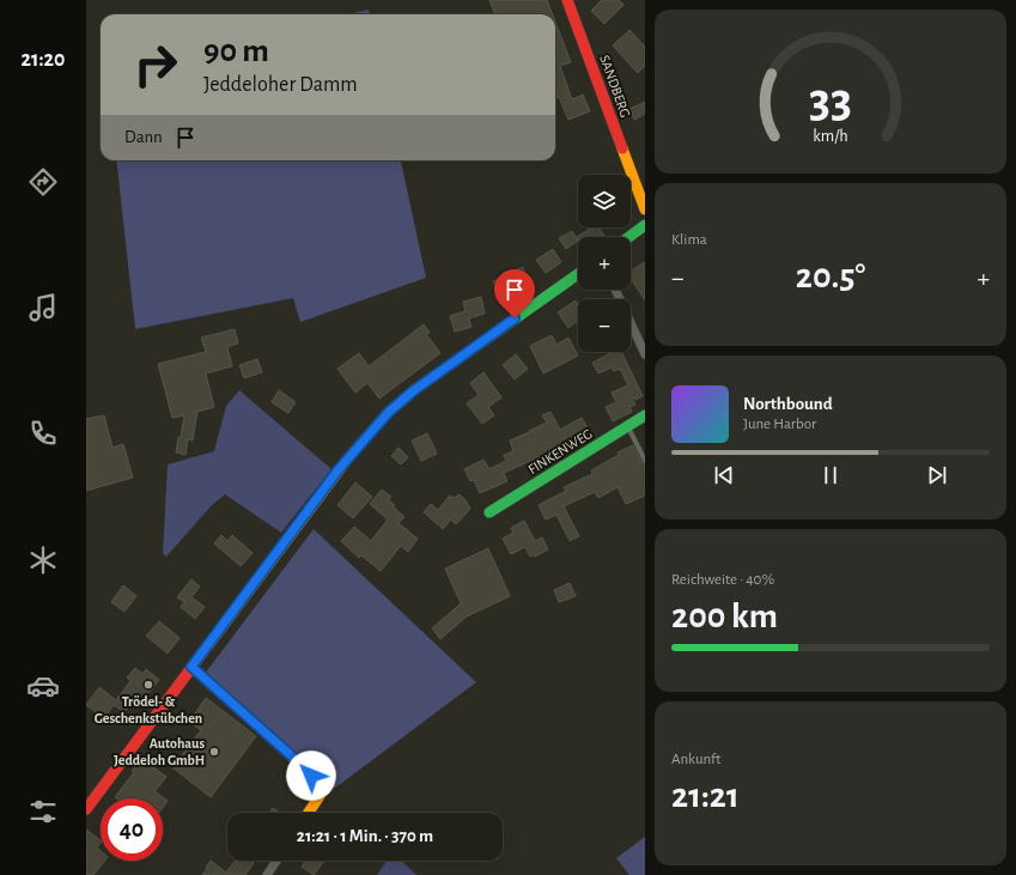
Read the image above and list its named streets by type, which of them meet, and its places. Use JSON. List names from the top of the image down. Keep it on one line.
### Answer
{"streets":{"main road":["SANDBERG","FINKENWEG"]},"places":["Trödel- & Geschenkstübchen","Autohaus Jeddeloh GmbH"],"page":{"tabs":"21:20","turn":["90 m","Jeddeloher Damm"],"then":"Dann","map_buttons":["+","−"],"tile":["Klima",["Reichweite · 40%","200 km"],["Ankunft","21:21"]],"heat":["−","20.5°","+"],"song":["Northbound","June Harbor"],"limit":"40","trip":"21:21 · 1 Min. · 370 m","gauge":["33","km/h"]}}
